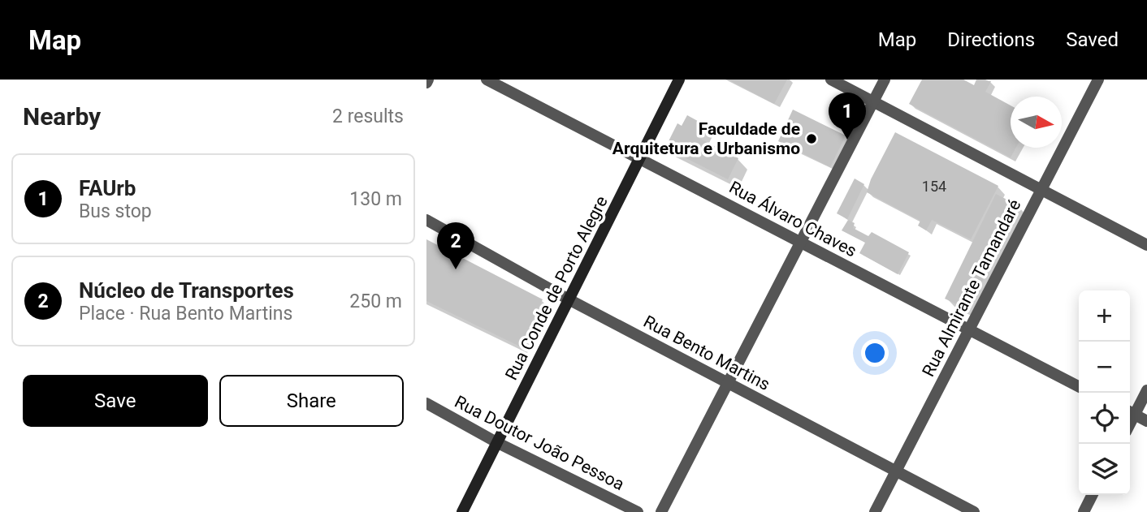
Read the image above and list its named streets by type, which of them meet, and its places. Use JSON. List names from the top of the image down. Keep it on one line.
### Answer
{"streets":{"main road":["Rua Conde de Porto Alegre"],"street":["Rua Álvaro Chaves","Rua Almirante Tamandaré","Rua Bento Martins","Rua Doutor João Pessoa"]},"crossings":[["Rua Álvaro Chaves","Rua Conde de Porto Alegre"],["Rua Álvaro Chaves","Rua Almirante Tamandaré"],["Rua Conde de Porto Alegre","Rua Bento Martins"],["Rua Conde de Porto Alegre","Rua Doutor João Pessoa"],["Rua Almirante Tamandaré","Rua Bento Martins"]],"places":["Faculdade de Arquitetura e Urbanismo"],"house_numbers":["154"],"north":"right","page":{"header":"Map","nav":["Map","Directions","Saved"],"heading":["Nearby","2 results"],"pins":["1","2"],"list":[{"mark":"1","name":"FAUrb","note":"Bus stop","value":"130 m"},{"mark":"2","name":"Núcleo de Transportes","note":"Place · Rua Bento Martins","value":"250 m"}],"map_buttons":["+","−"],"buttons":["Save","Share"]}}
